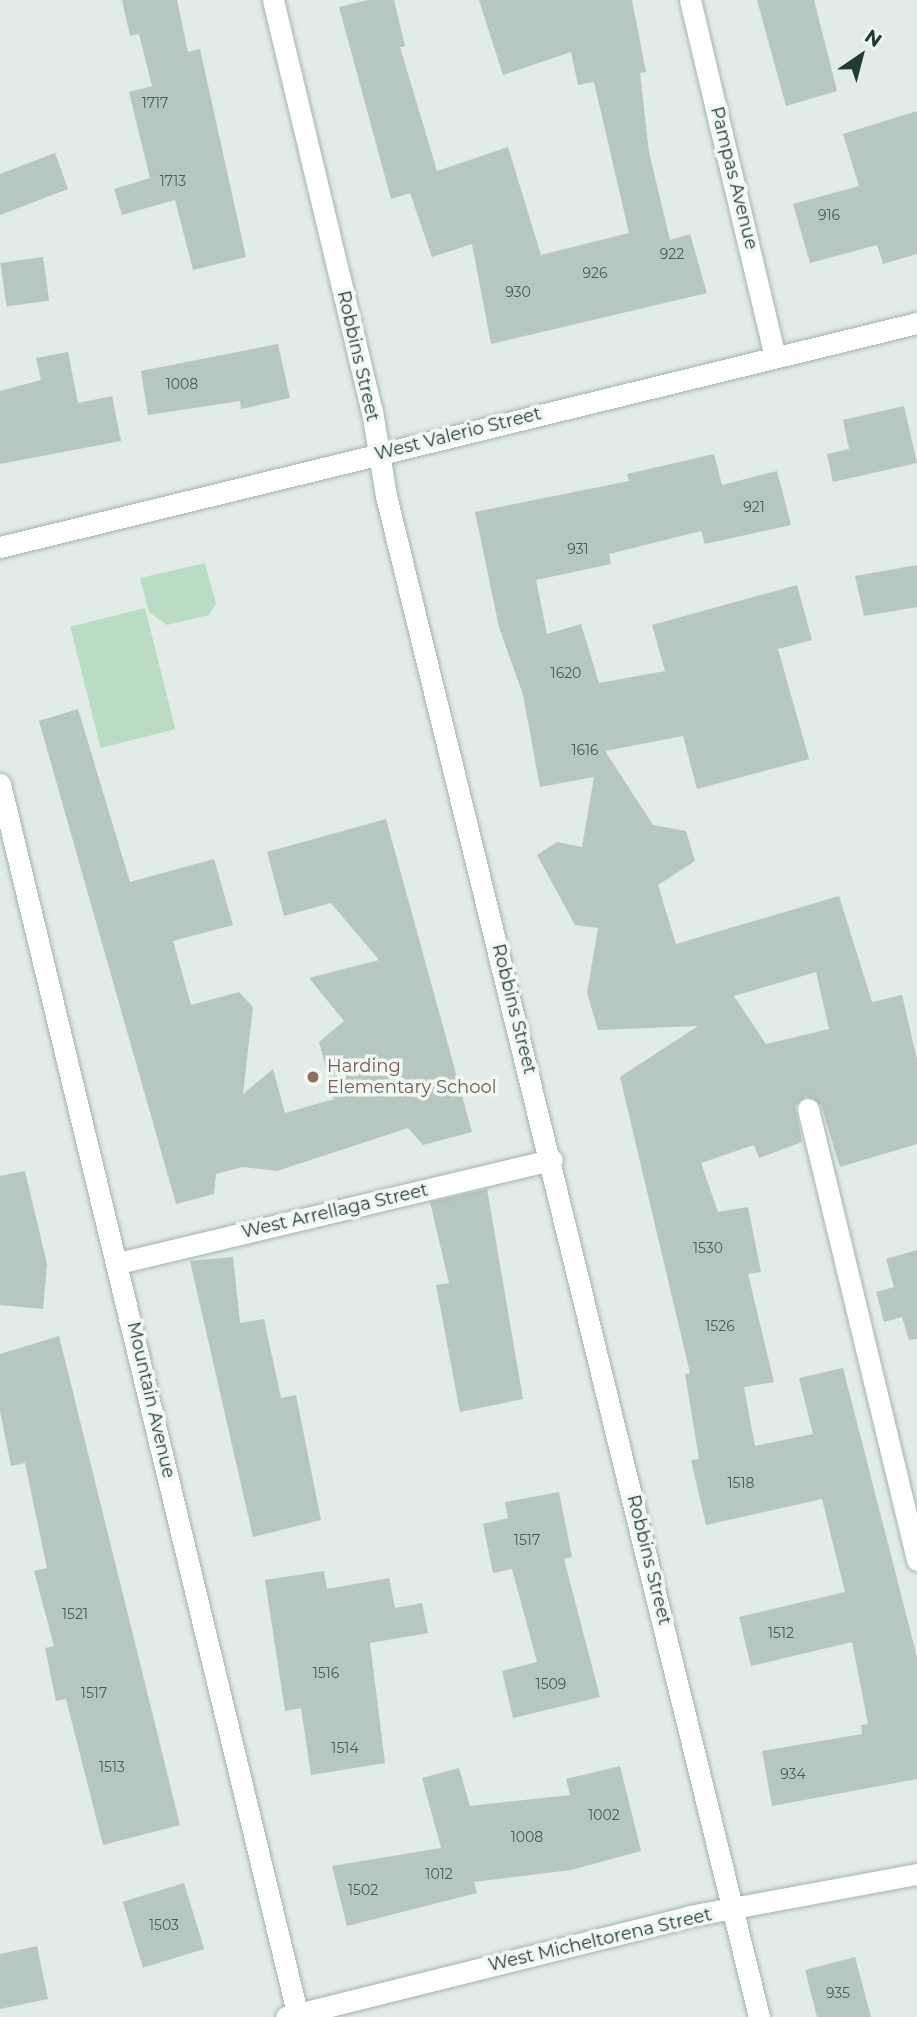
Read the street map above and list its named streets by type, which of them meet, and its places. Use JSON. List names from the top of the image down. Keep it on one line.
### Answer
{"streets":{"street":["Pampas Avenue","Robbins Street","West Valerio Street","West Arrellaga Street","Mountain Avenue","West Micheltorena Street"]},"crossings":[["Pampas Avenue","West Valerio Street"],["Robbins Street","West Valerio Street"],["Robbins Street","West Arrellaga Street"],["Robbins Street","West Micheltorena Street"],["West Arrellaga Street","Mountain Avenue"],["Mountain Avenue","West Micheltorena Street"]],"places":["Harding Elementary School"],"house_numbers":["1717","1713","916","922","926","930","1008","921","931","1620","1616","1530","1526","1518","1517","1521","1512","1516","1509","1517","1514","1513","934","1002","1008","1012","1502","1503","935"],"north":"top right"}
